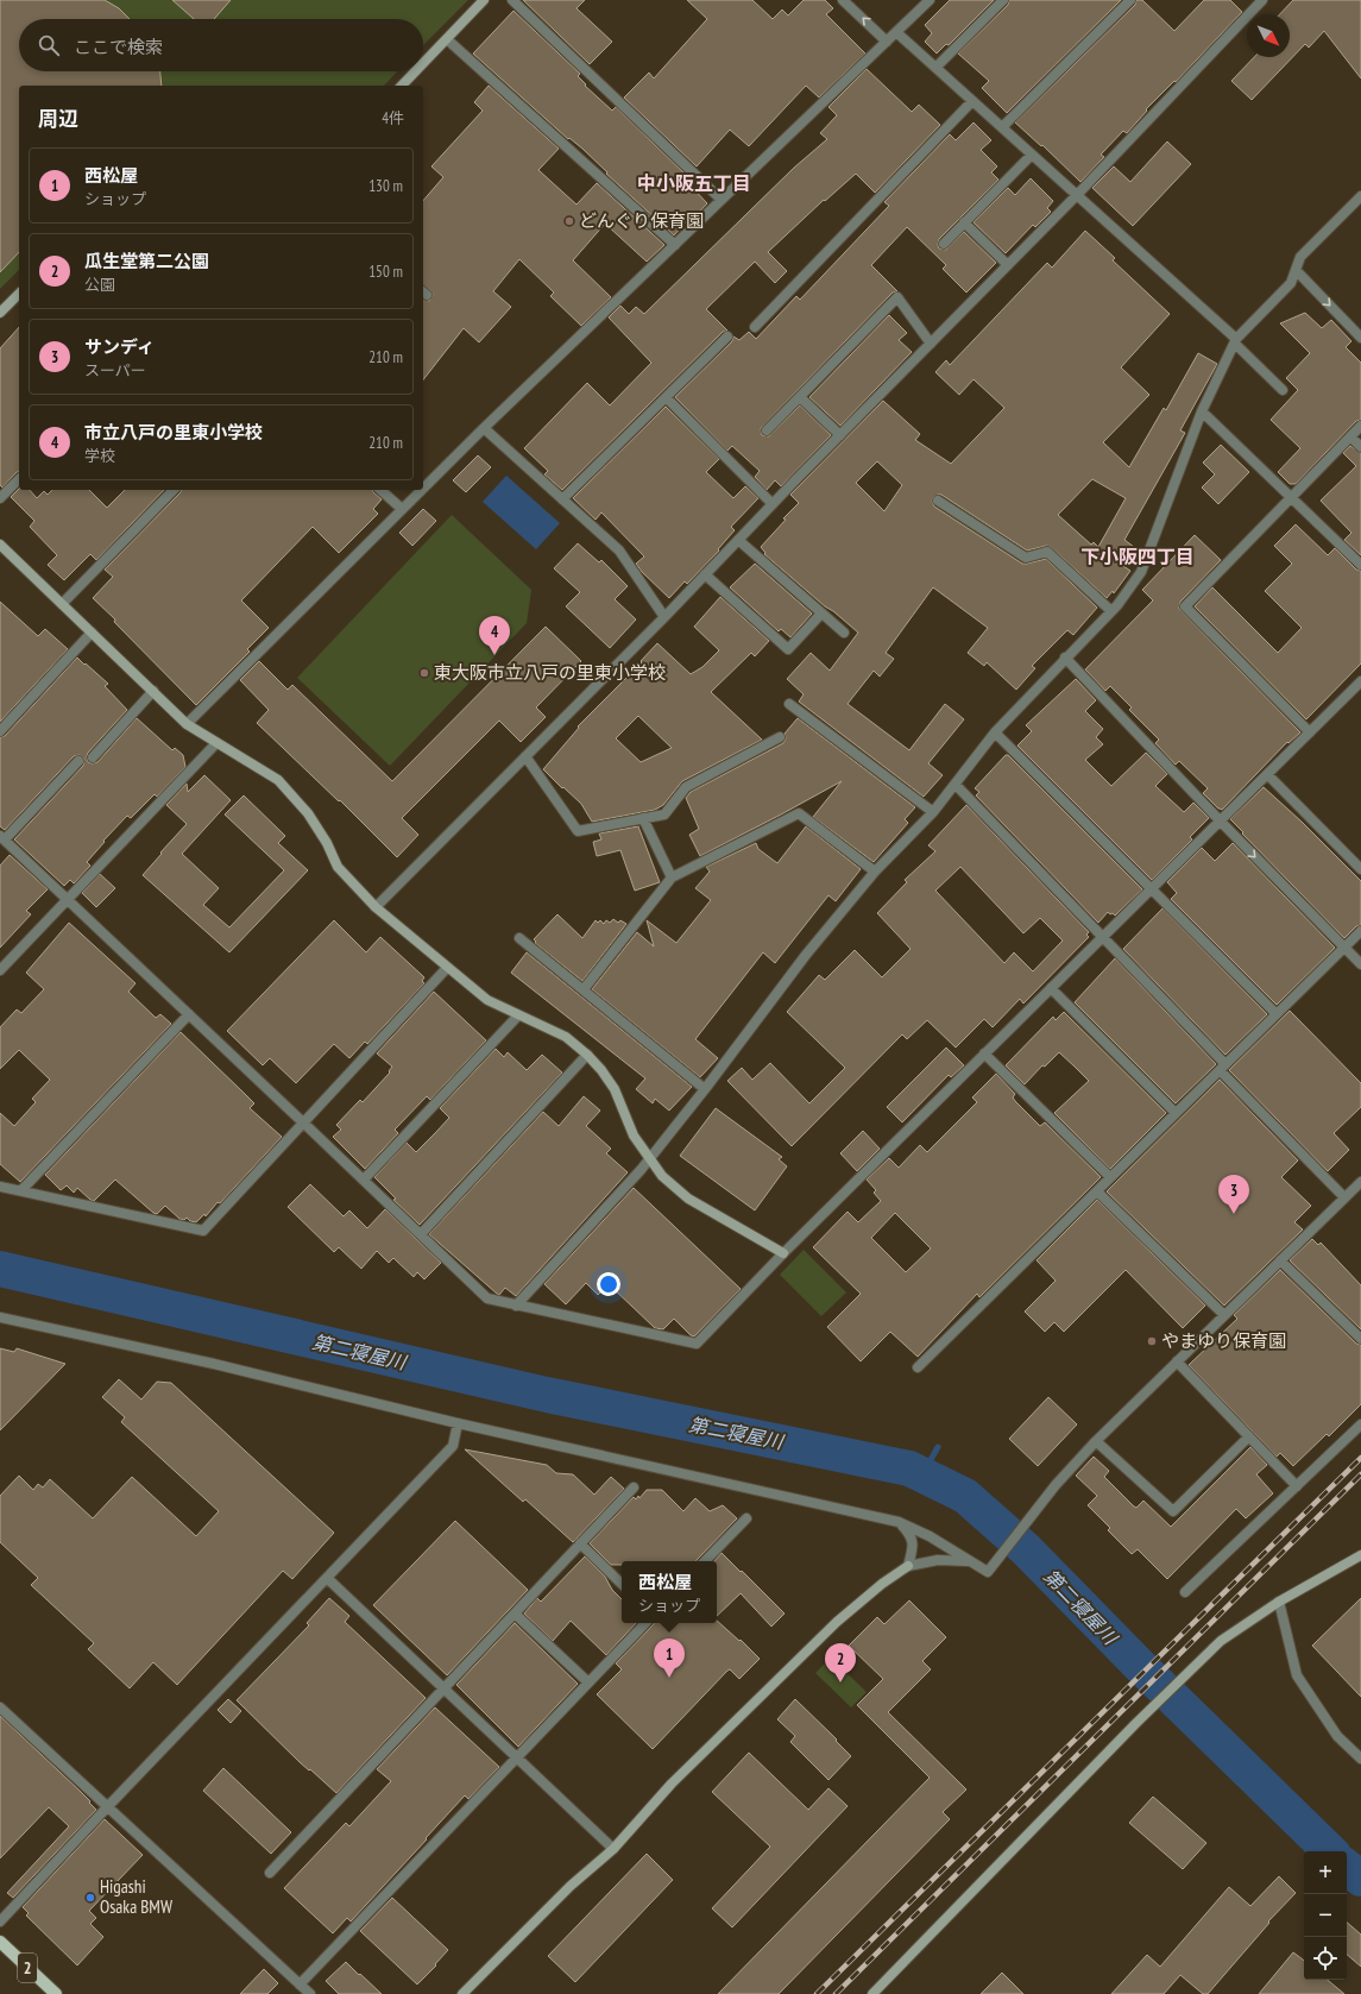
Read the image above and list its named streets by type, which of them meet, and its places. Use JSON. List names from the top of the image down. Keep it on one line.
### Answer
{"streets":{"main road":["2"]},"districts":["中小阪五丁目","下小阪四丁目"],"water":["第二寝屋川"],"places":["どんぐり保育園","東大阪市立八戸の里東小学校","やまゆり保育園","Higashi Osaka BMW"],"north":"bottom right","page":{"search":"ここで検索","heading":["周辺","4件"],"list":[{"mark":"1","name":"西松屋","note":"ショップ","value":"130 m"},{"mark":"2","name":"瓜生堂第二公園","note":"公園","value":"150 m"},{"mark":"3","name":"サンディ","note":"スーパー","value":"210 m"},{"mark":"4","name":"市立八戸の里東小学校","note":"学校","value":"210 m"}],"pins":["4","3","1","2"],"popup":["西松屋","ショップ"],"map_buttons":["+","−"]}}
